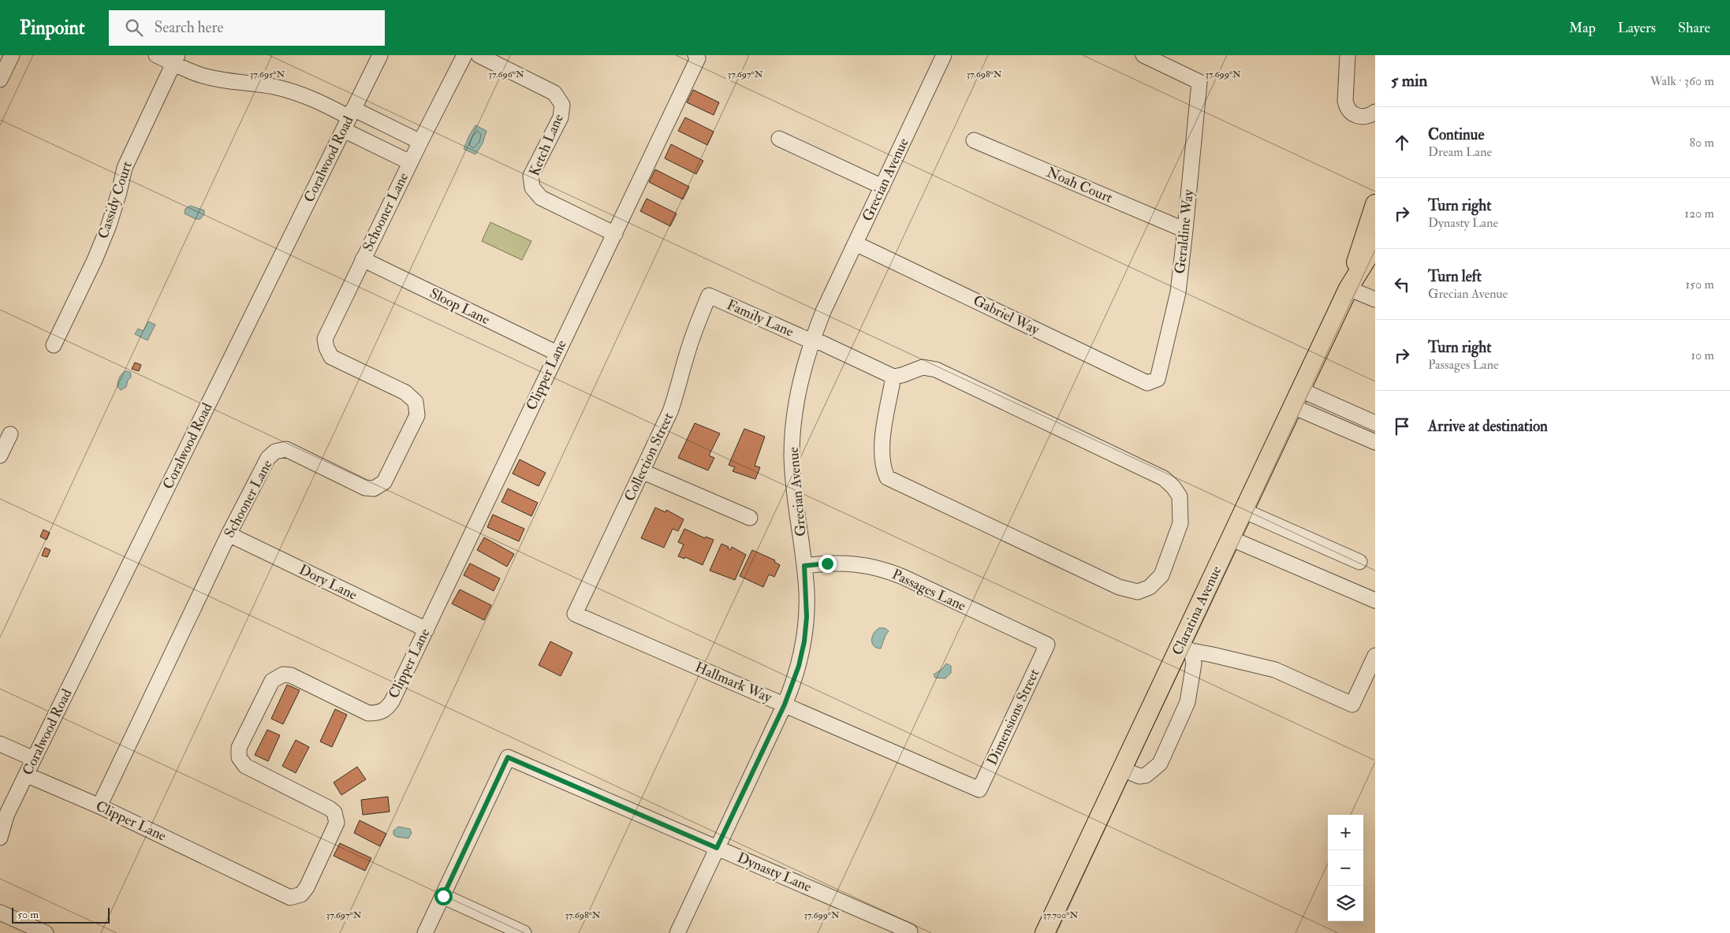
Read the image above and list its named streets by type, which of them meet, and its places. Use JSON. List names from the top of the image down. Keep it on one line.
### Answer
{"streets":{"main road":["Claratina Avenue"],"street":["Ketch Lane","Coralwood Road","Grecian Avenue","Noah Court","Cassidy Court","Schooner Lane","Geraldine Way","Sloop Lane","Gabriel Way","Family Lane","Clipper Lane","Collection Street","Dory Lane","Passages Lane","Hallmark Way","Dimensions Street","Dynasty Lane"]},"crossings":[["Ketch Lane","Clipper Lane"],["Coralwood Road","Clipper Lane"],["Grecian Avenue","Gabriel Way"],["Grecian Avenue","Family Lane"],["Grecian Avenue","Passages Lane"],["Grecian Avenue","Hallmark Way"],["Grecian Avenue","Dynasty Lane"],["Noah Court","Geraldine Way"],["Schooner Lane","Sloop Lane"],["Schooner Lane","Clipper Lane"],["Schooner Lane","Dory Lane"],["Geraldine Way","Gabriel Way"],["Sloop Lane","Clipper Lane"],["Family Lane","Collection Street"],["Clipper Lane","Dory Lane"],["Collection Street","Hallmark Way"],["Passages Lane","Dimensions Street"],["Hallmark Way","Dimensions Street"]],"scale_bar":"50 m","page":{"header":"Pinpoint","search":"Search here","nav":["Map","Layers","Share"],"heading":["5 min","Walk · 360 m"],"list":[["Continue","Dream Lane","80 m"],["Turn right","Dynasty Lane","120 m"],["Turn left","Grecian Avenue","150 m"],["Turn right","Passages Lane","10 m"],"Arrive at destination"],"map_buttons":["+","−"],"scale":"50 m"},"coordinates":["37.695°N","37.696°N","37.697°N","37.698°N","37.699°N","37.700°N"]}
